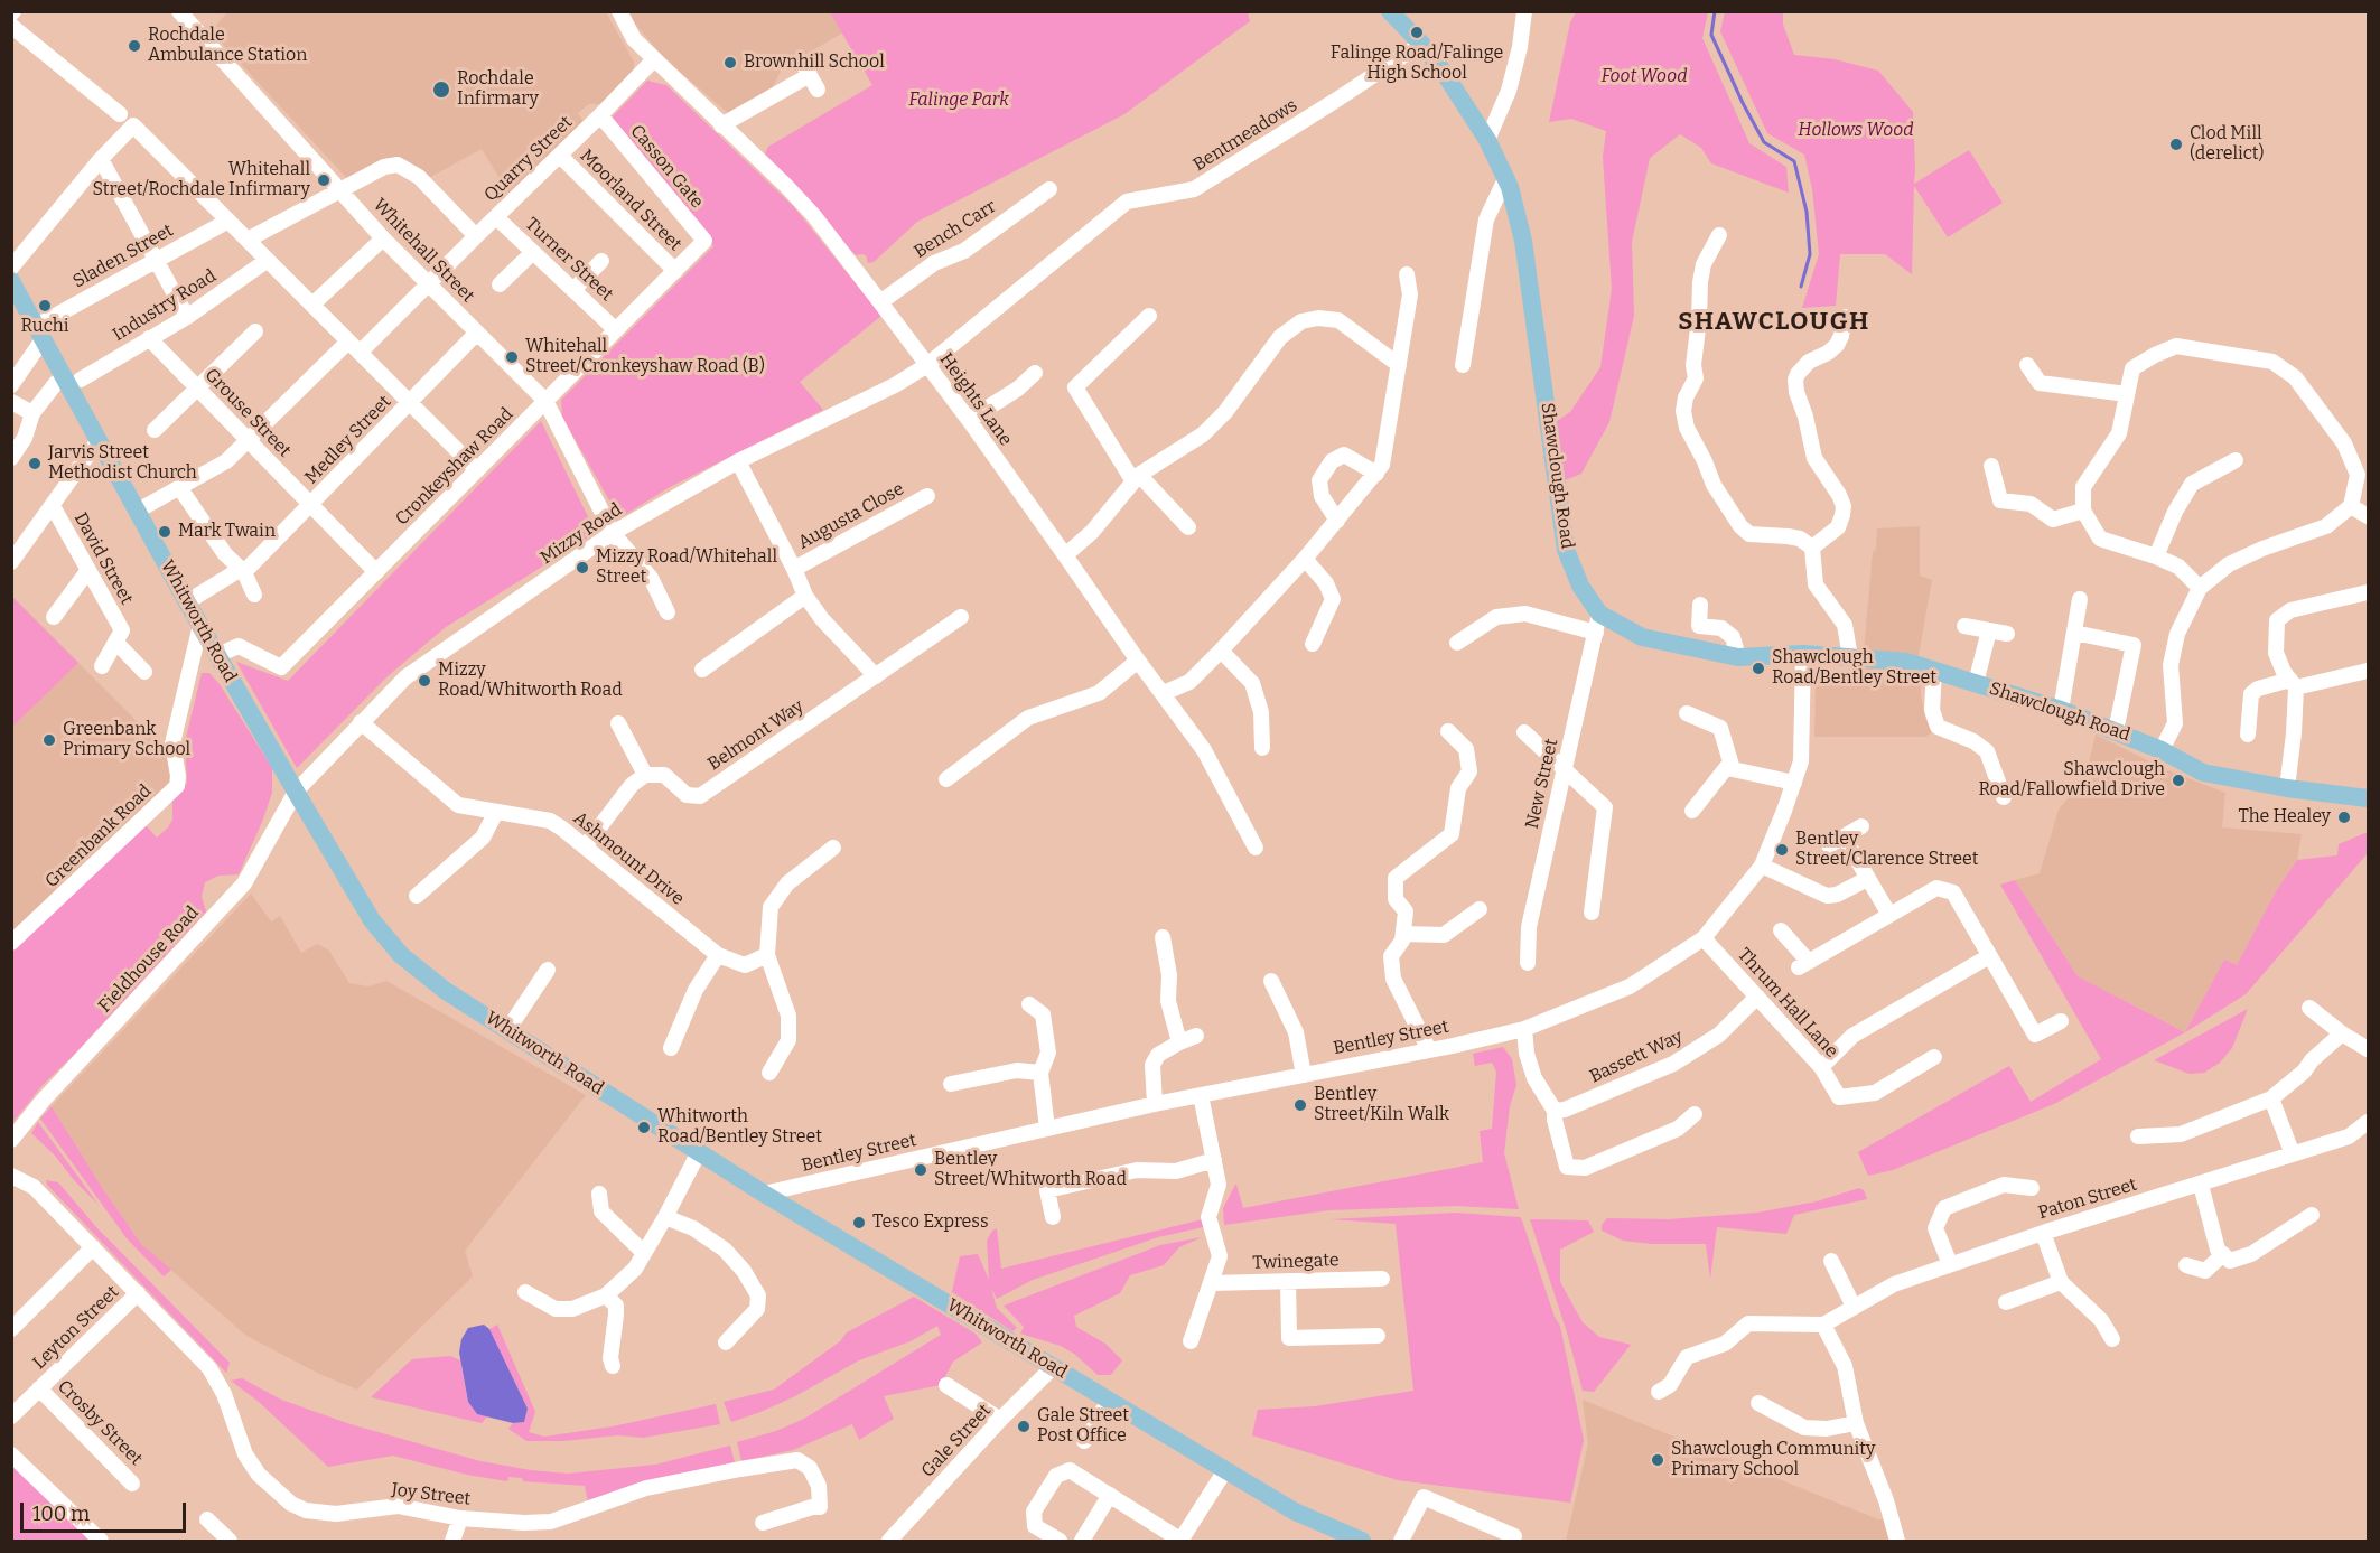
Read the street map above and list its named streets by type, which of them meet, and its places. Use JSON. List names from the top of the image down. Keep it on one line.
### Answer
{"streets":{"main road":["Shawclough Road","Whitworth Road"],"street":["Bentmeadows","Quarry Street","Casson Gate","Moorland Street","Bench Carr","Whitehall Street","Sladen Street","Turner Street","Industry Road","Heights Lane","Grouse Street","Medley Street","Cronkeyshaw Road","Augusta Close","Mizzy Road","David Street","Belmont Way","New Street","Greenbank Road","Ashmount Drive","Fieldhouse Road","Thrum Hall Lane","Bentley Street","Bassett Way","Paton Street","Twinegate","Leyton Street","Crosby Street","Gale Street","Joy Street"]},"crossings":[["Bentmeadows","Heights Lane"],["Bentmeadows","Shawclough Road"],["Bentmeadows","Mizzy Road"],["Quarry Street","Casson Gate"],["Quarry Street","Moorland Street"],["Quarry Street","Whitehall Street"],["Quarry Street","Turner Street"],["Quarry Street","Heights Lane"],["Casson Gate","Cronkeyshaw Road"],["Moorland Street","Cronkeyshaw Road"],["Bench Carr","Heights Lane"],["Whitehall Street","Medley Street"],["Whitehall Street","Cronkeyshaw Road"],["Whitehall Street","Mizzy Road"],["Sladen Street","Whitworth Road"],["Turner Street","Cronkeyshaw Road"],["Industry Road","Grouse Street"],["Heights Lane","Mizzy Road"],["Grouse Street","Medley Street"],["Grouse Street","Cronkeyshaw Road"],["Cronkeyshaw Road","Whitworth Road"],["Shawclough Road","New Street"],["Shawclough Road","Bentley Street"],["Augusta Close","Mizzy Road"],["Augusta Close","Belmont Way"],["Mizzy Road","Whitworth Road"],["Mizzy Road","Ashmount Drive"],["Mizzy Road","Fieldhouse Road"],["Whitworth Road","Greenbank Road"],["Whitworth Road","Fieldhouse Road"],["Whitworth Road","Bentley Street"],["Whitworth Road","Gale Street"],["Thrum Hall Lane","Bentley Street"],["Thrum Hall Lane","Bassett Way"],["Leyton Street","Crosby Street"],["Leyton Street","Joy Street"]],"districts":["SHAWCLOUGH"],"parks":["Foot Wood","Falinge Park","Hollows Wood"],"places":["Falinge Road/Falinge High School","Rochdale Ambulance Station","Brownhill School","Rochdale Infirmary","Clod Mill (derelict)","Whitehall Street/Rochdale Infirmary","Ruchi","Whitehall Street/Cronkeyshaw Road (B)","Jarvis Street Methodist Church","Mark Twain","Mizzy Road/Whitehall Street","Shawclough Road/Bentley Street","Mizzy Road/Whitworth Road","Greenbank Primary School","Shawclough Road/Fallowfield Drive","The Healey","Bentley Street/Clarence Street","Bentley Street/Kiln Walk","Whitworth Road/Bentley Street","Bentley Street/Whitworth Road","Tesco Express","Gale Street Post Office","Shawclough Community Primary School"],"scale_bar":"100 m"}
